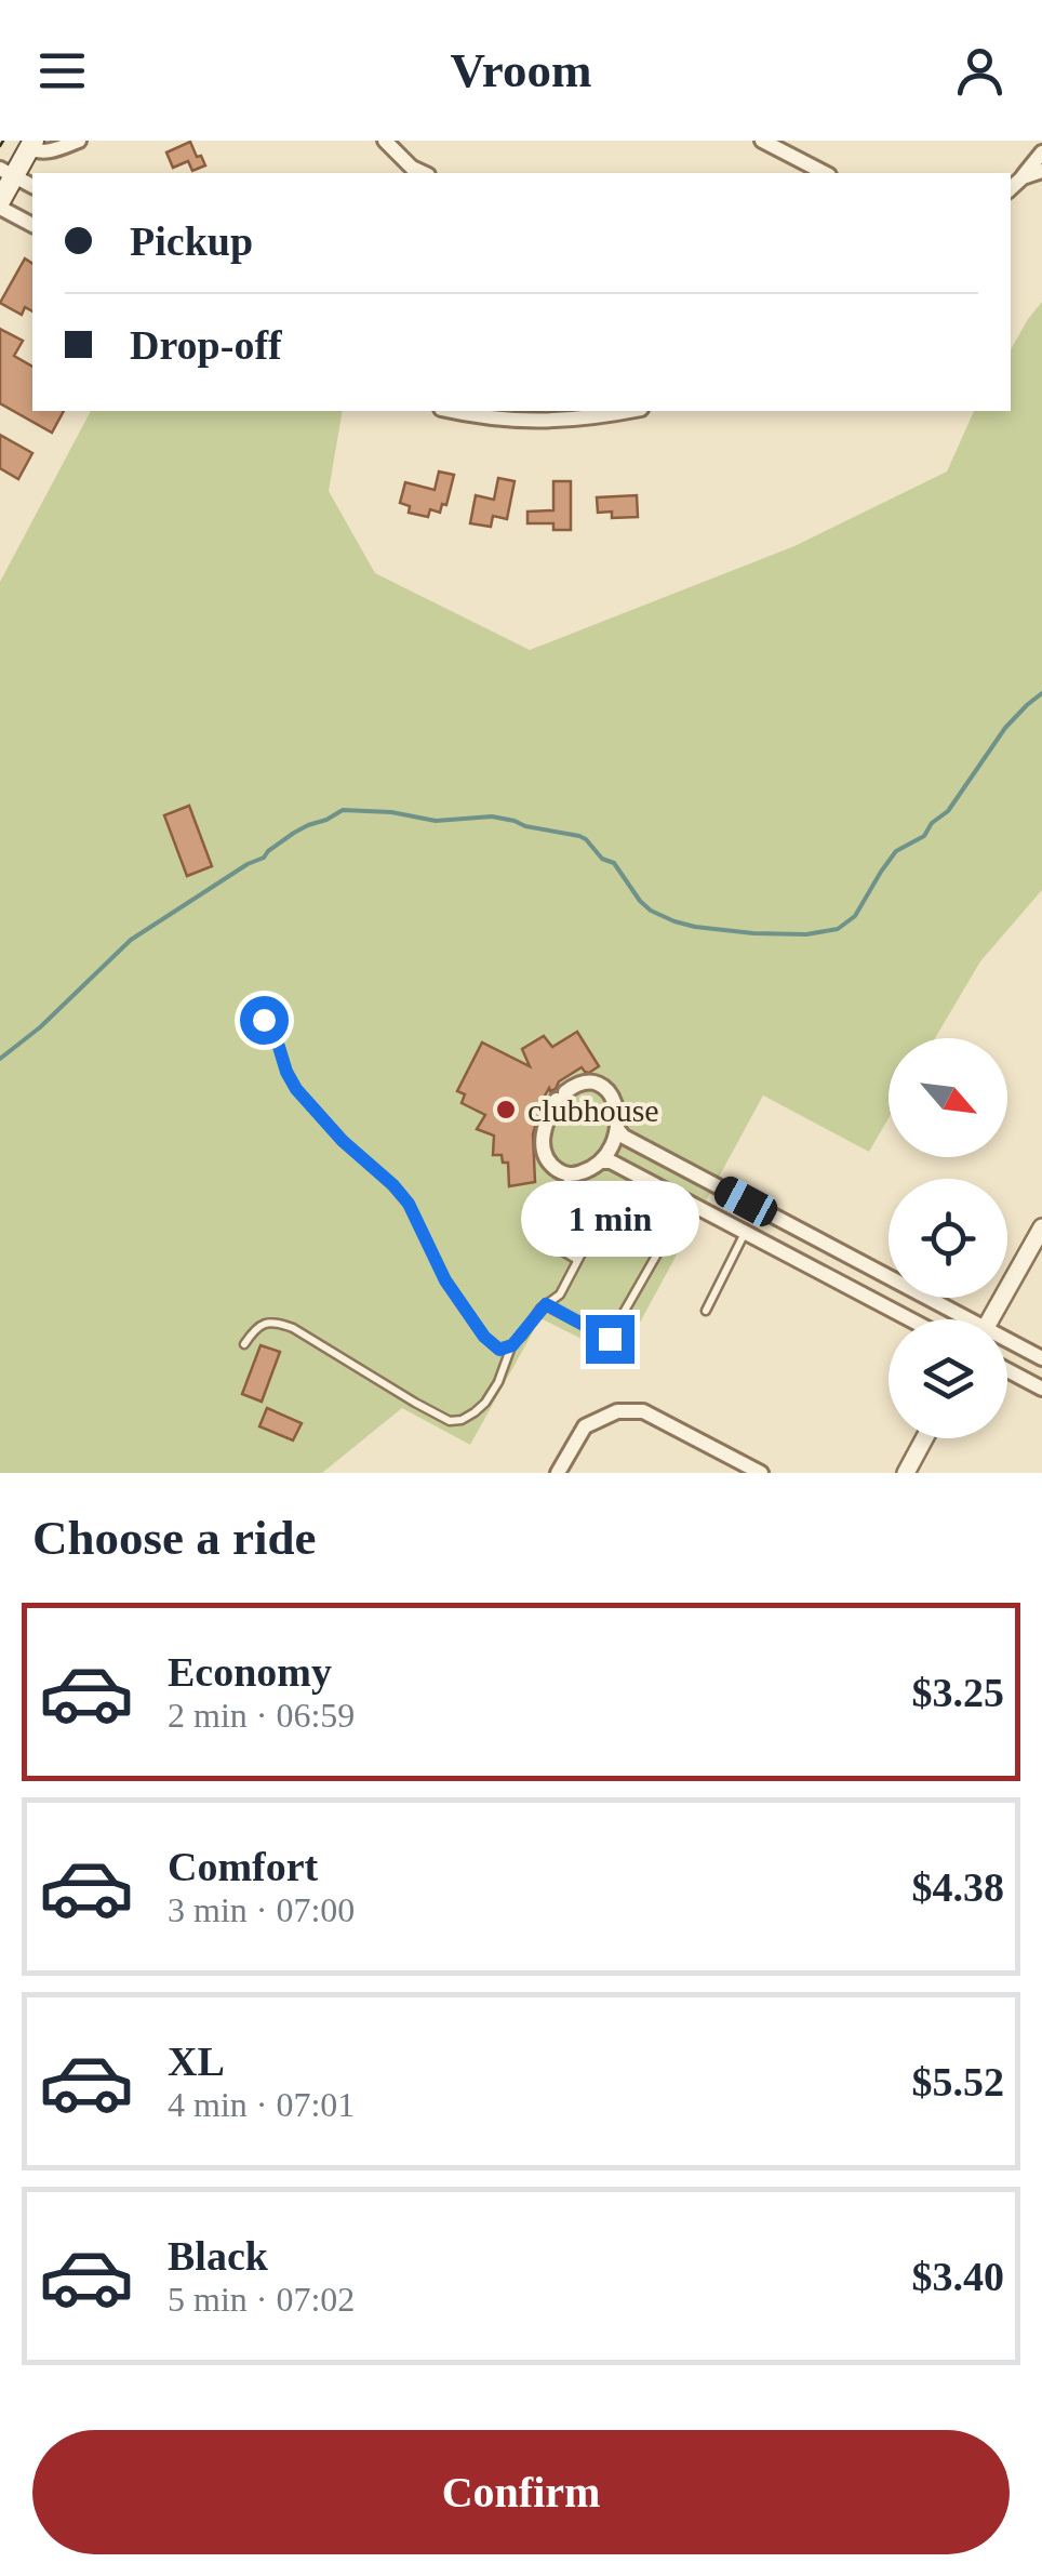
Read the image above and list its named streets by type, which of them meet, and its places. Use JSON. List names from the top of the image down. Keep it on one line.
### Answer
{"places":["clubhouse"],"north":"bottom right","page":{"header":"Vroom","banner":["Pickup","Drop-off"],"bubble":"1 min","heading":"Choose a ride","list":[{"name":"Economy","note":"2 min · 06:59","value":"$3.25"},{"name":"Comfort","note":"3 min · 07:00","value":"$4.38"},{"name":"XL","note":"4 min · 07:01","value":"$5.52"},{"name":"Black","note":"5 min · 07:02","value":"$3.40"}],"buttons":"Confirm"}}
